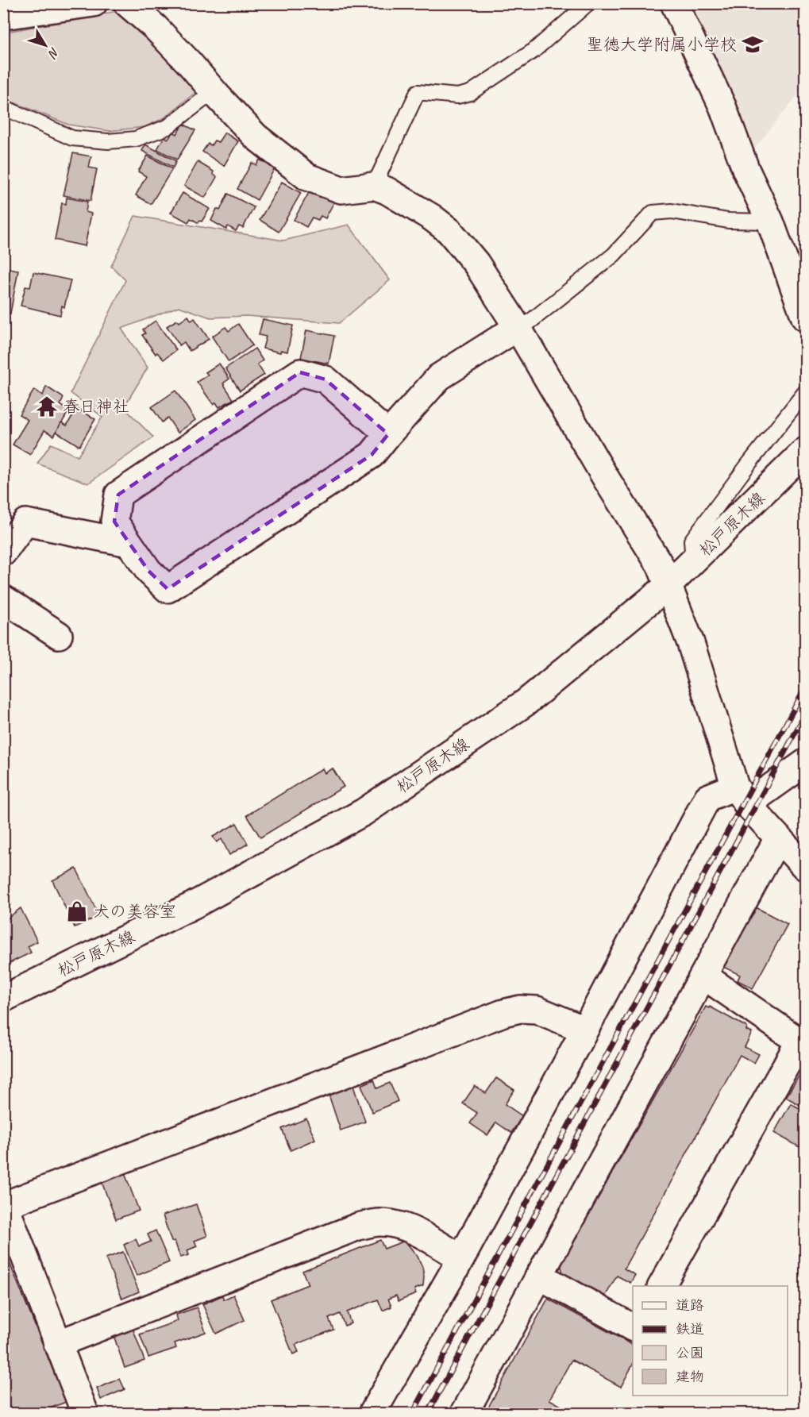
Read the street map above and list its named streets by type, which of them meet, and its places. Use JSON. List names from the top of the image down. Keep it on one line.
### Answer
{"streets":{"street":["松戸原木線"]},"places":{"school or university":["聖徳大学附属小学校"],"temple":["春日神社"],"shop":["犬の美容室"]},"legend":["道路","鉄道","公園","建物"],"north":"bottom right"}
